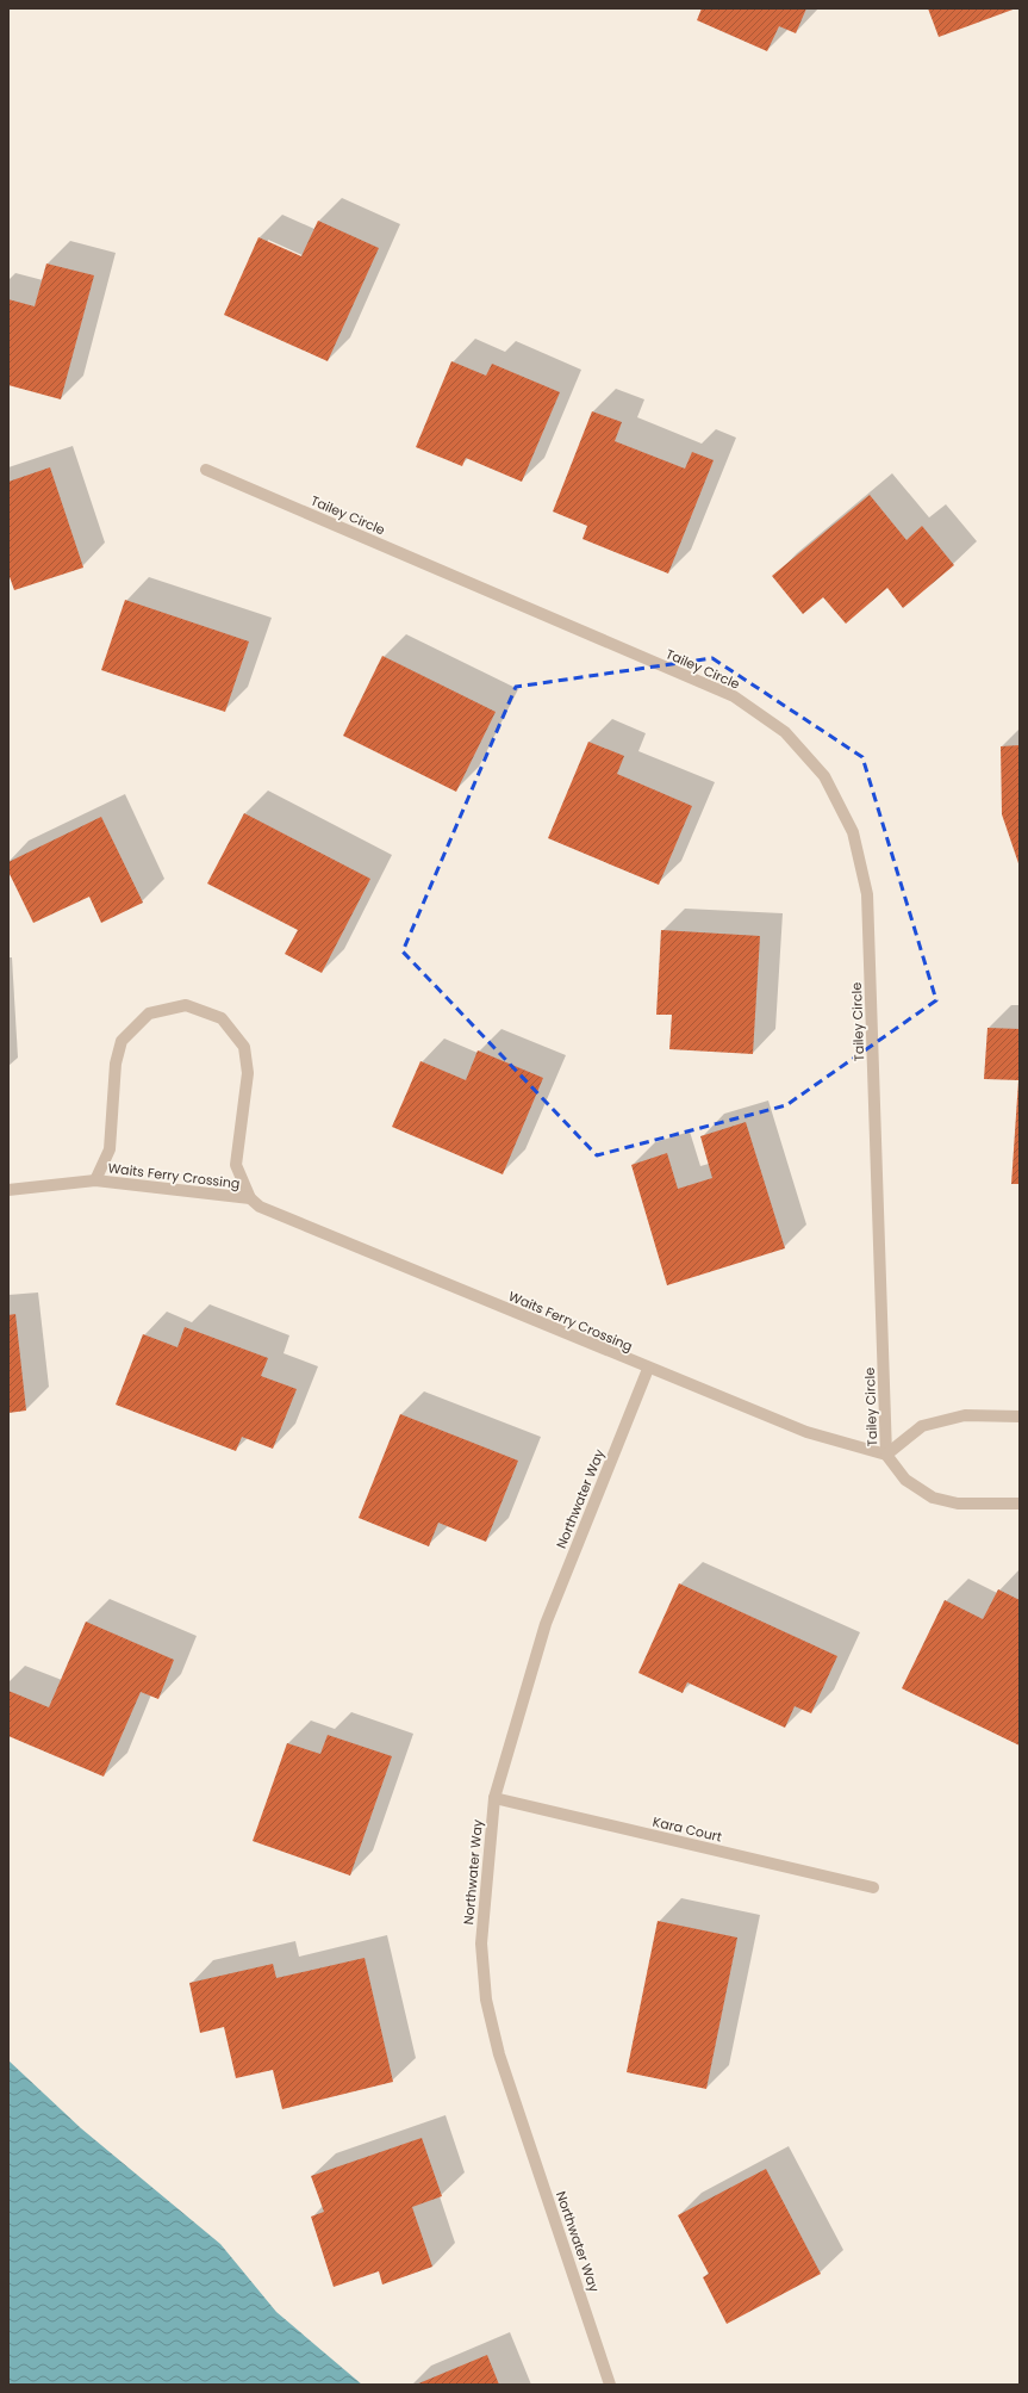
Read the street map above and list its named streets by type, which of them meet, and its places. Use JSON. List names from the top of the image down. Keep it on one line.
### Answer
{"streets":{"street":["Tailey Circle","Waits Ferry Crossing","Northwater Way","Kara Court"]},"crossings":[["Tailey Circle","Waits Ferry Crossing"],["Waits Ferry Crossing","Northwater Way"],["Northwater Way","Kara Court"]]}
